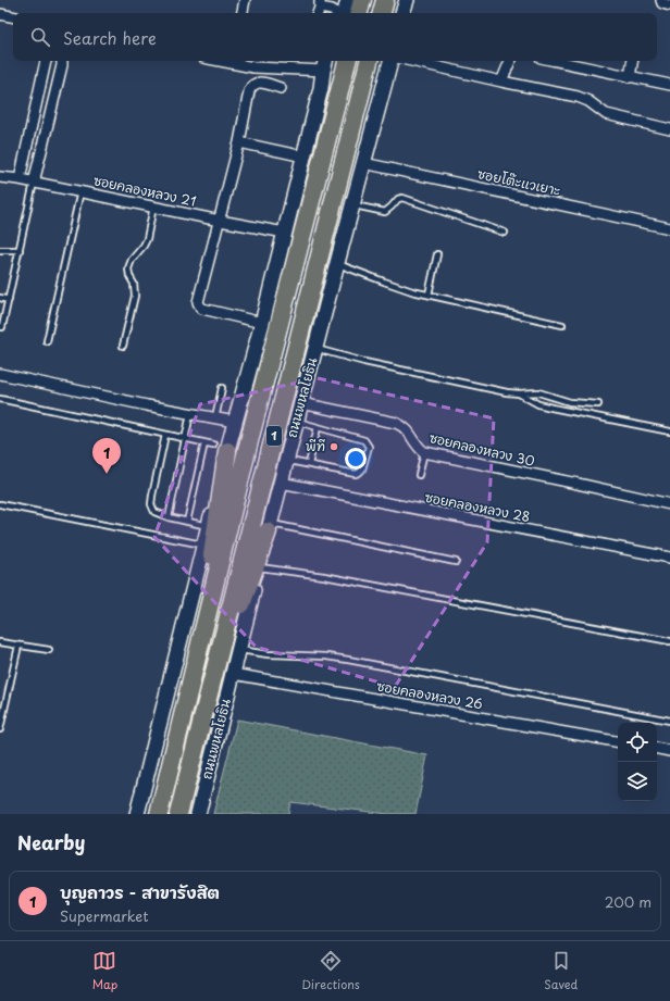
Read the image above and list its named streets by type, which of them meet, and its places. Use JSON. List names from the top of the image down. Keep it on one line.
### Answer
{"streets":{"highway":["ถนนพหลโยธิน","1"],"street":["ซอยโต๊ะแวเยาะ","ซอยคลองหลวง 21","ซอยคลองหลวง 30","ซอยคลองหลวง 28","ซอยคลองหลวง 26"]},"crossings":[["ซอยโต๊ะแวเยาะ","ถนนพหลโยธิน"],["ถนนพหลโยธิน","ซอยคลองหลวง 30"],["ถนนพหลโยธิน","ซอยคลองหลวง 28"],["ถนนพหลโยธิน","ซอยคลองหลวง 26"]],"places":["พีที"],"page":{"search":"Search here","pins":"1","heading":"Nearby","list":[{"mark":"1","name":"บุญถาวร - สาขารังสิต","note":"Supermarket","value":"200 m"}],"nav":["Map","Directions","Saved"]}}
